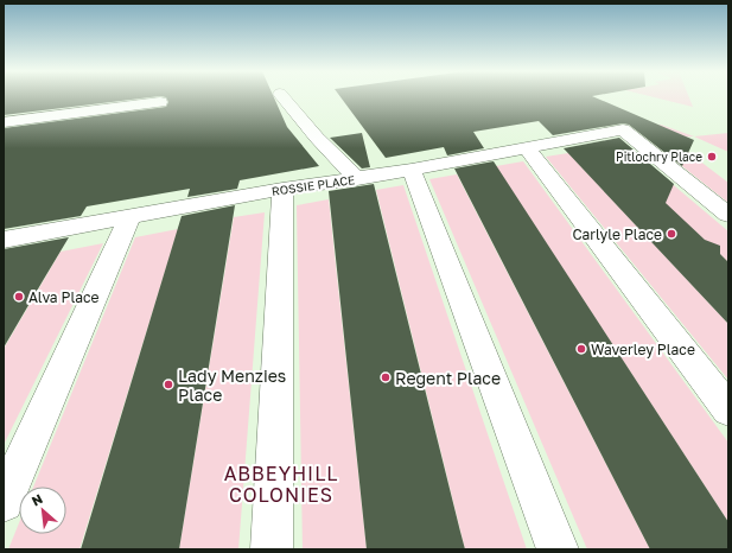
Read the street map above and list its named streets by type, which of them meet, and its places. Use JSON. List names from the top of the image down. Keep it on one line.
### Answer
{"streets":{"street":["ROSSIE PLACE"]},"districts":["ABBEYHILL COLONIES"],"places":["Pitlochry Place","Carlyle Place","Alva Place","Waverley Place","Regent Place","Lady Menzies Place"],"north":"top left"}
